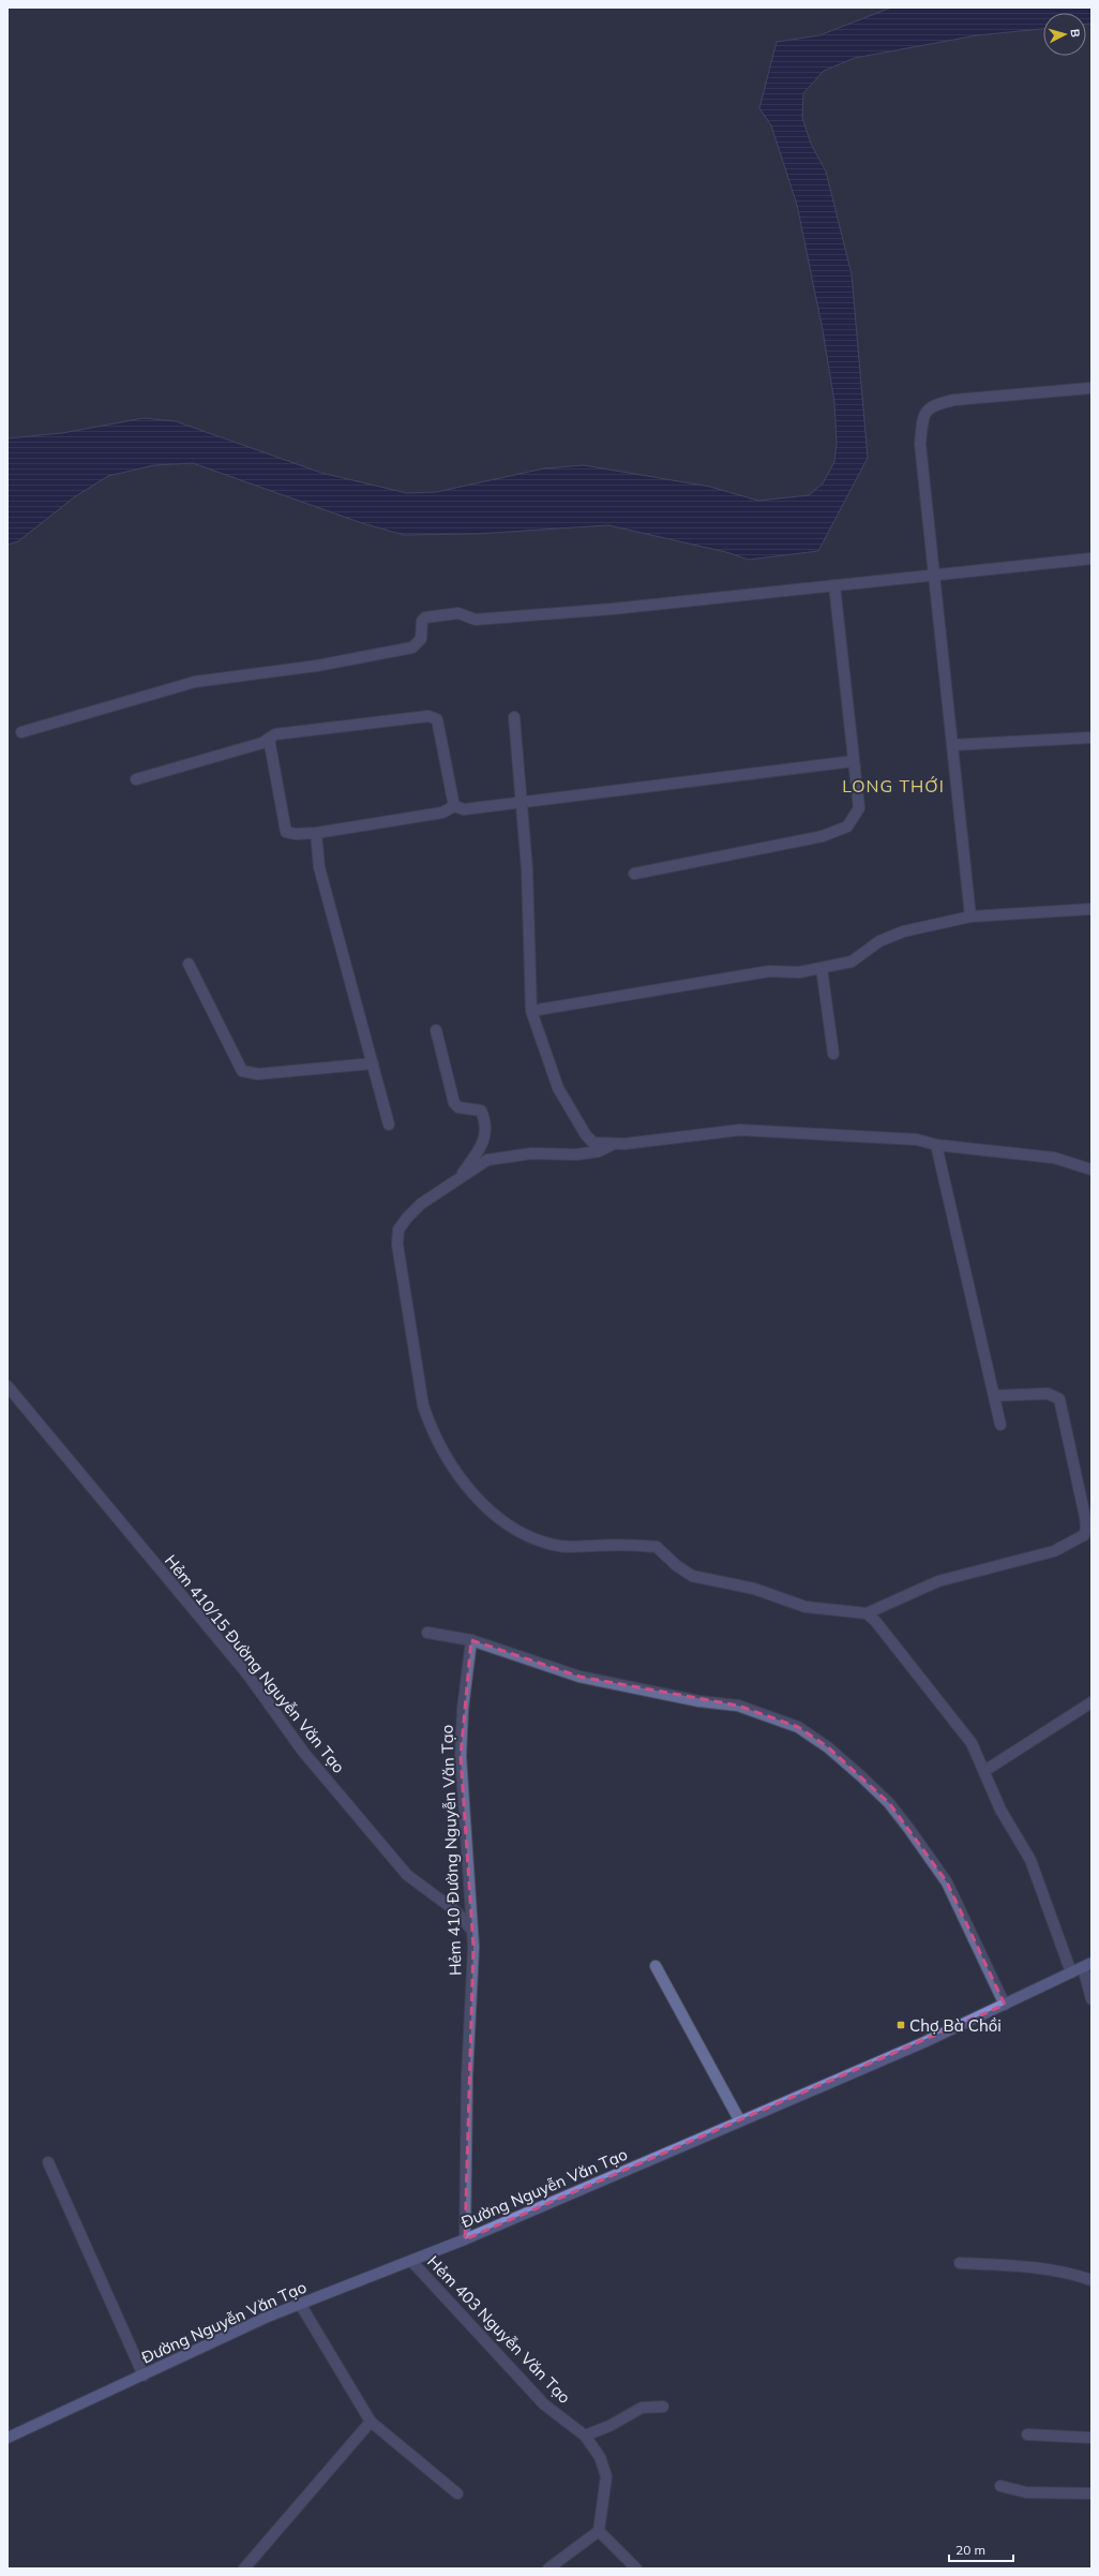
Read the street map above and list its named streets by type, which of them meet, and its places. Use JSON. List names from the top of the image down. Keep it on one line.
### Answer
{"streets":{"main road":["Đường Nguyễn Văn Tạo"],"street":["Hẻm 410/15 Đường Nguyễn Văn Tạo","Hẻm 410 Đường Nguyễn Văn Tạo","Hẻm 403 Nguyễn Văn Tạo"]},"crossings":[["Hẻm 410/15 Đường Nguyễn Văn Tạo","Hẻm 410 Đường Nguyễn Văn Tạo"],["Hẻm 410 Đường Nguyễn Văn Tạo","Đường Nguyễn Văn Tạo"],["Đường Nguyễn Văn Tạo","Hẻm 403 Nguyễn Văn Tạo"]],"districts":["LONG THỚI"],"places":{"transit":["Chợ Bà Chồi"]},"scale_bar":"20 m","north":"right"}
